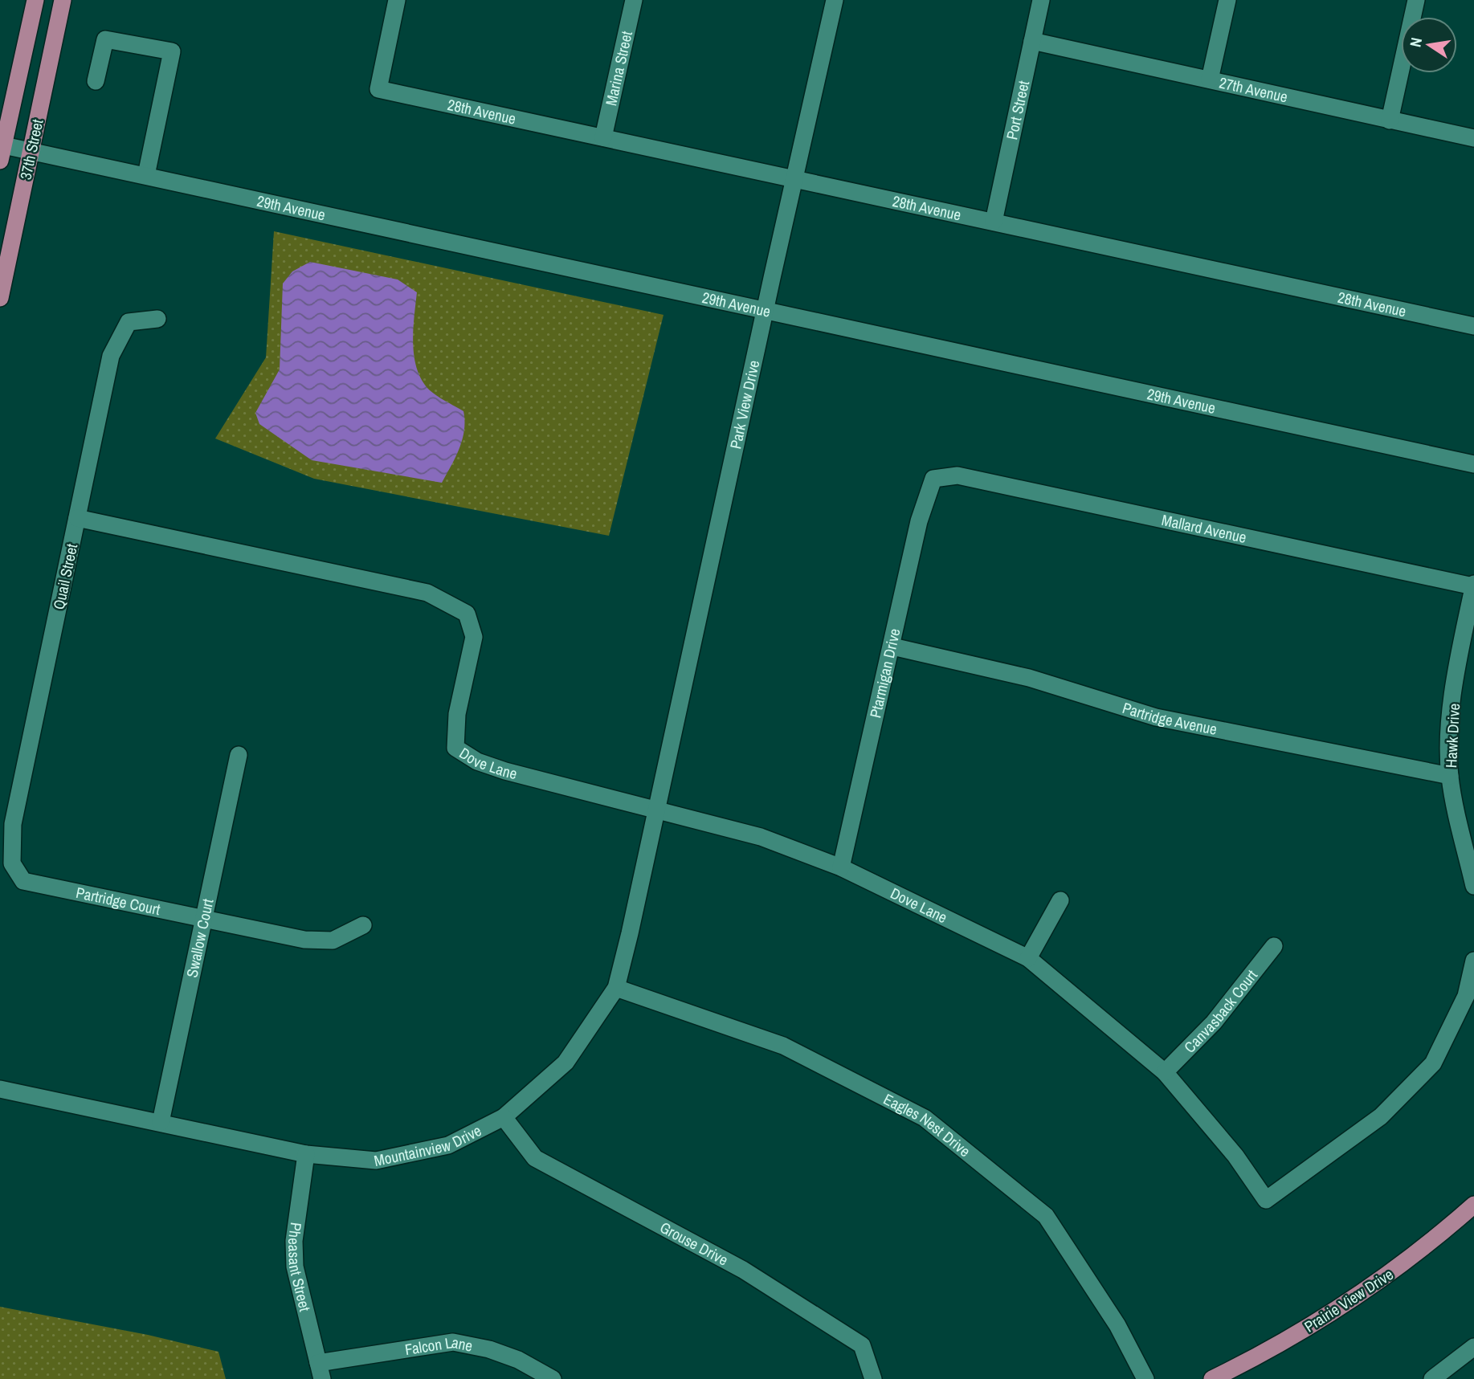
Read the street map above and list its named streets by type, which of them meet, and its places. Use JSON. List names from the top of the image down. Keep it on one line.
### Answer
{"streets":{"main road":["37th Street","Prairie View Drive"],"street":["Marina Street","27th Avenue","Port Street","28th Avenue","29th Avenue","Park View Drive","Mallard Avenue","Quail Street","Ptarmigan Drive","Partridge Avenue","Hawk Drive","Dove Lane","Partridge Court","Swallow Court","Canvasback Court","Eagles Nest Drive","Mountainview Drive","Grouse Drive","Pheasant Street","Falcon Lane"]},"crossings":[["Marina Street","28th Avenue"],["27th Avenue","Port Street"],["Port Street","28th Avenue"],["28th Avenue","Park View Drive"],["37th Street","29th Avenue"],["29th Avenue","Park View Drive"],["Park View Drive","Dove Lane"],["Park View Drive","Mountainview Drive"],["Mallard Avenue","Ptarmigan Drive"],["Mallard Avenue","Hawk Drive"],["Quail Street","Dove Lane"],["Quail Street","Partridge Court"],["Ptarmigan Drive","Partridge Avenue"],["Ptarmigan Drive","Dove Lane"],["Partridge Avenue","Hawk Drive"],["Dove Lane","Canvasback Court"],["Dove Lane","Mountainview Drive"],["Partridge Court","Swallow Court"],["Swallow Court","Mountainview Drive"],["Eagles Nest Drive","Mountainview Drive"],["Mountainview Drive","Grouse Drive"],["Mountainview Drive","Pheasant Street"],["Pheasant Street","Falcon Lane"]],"north":"left"}
